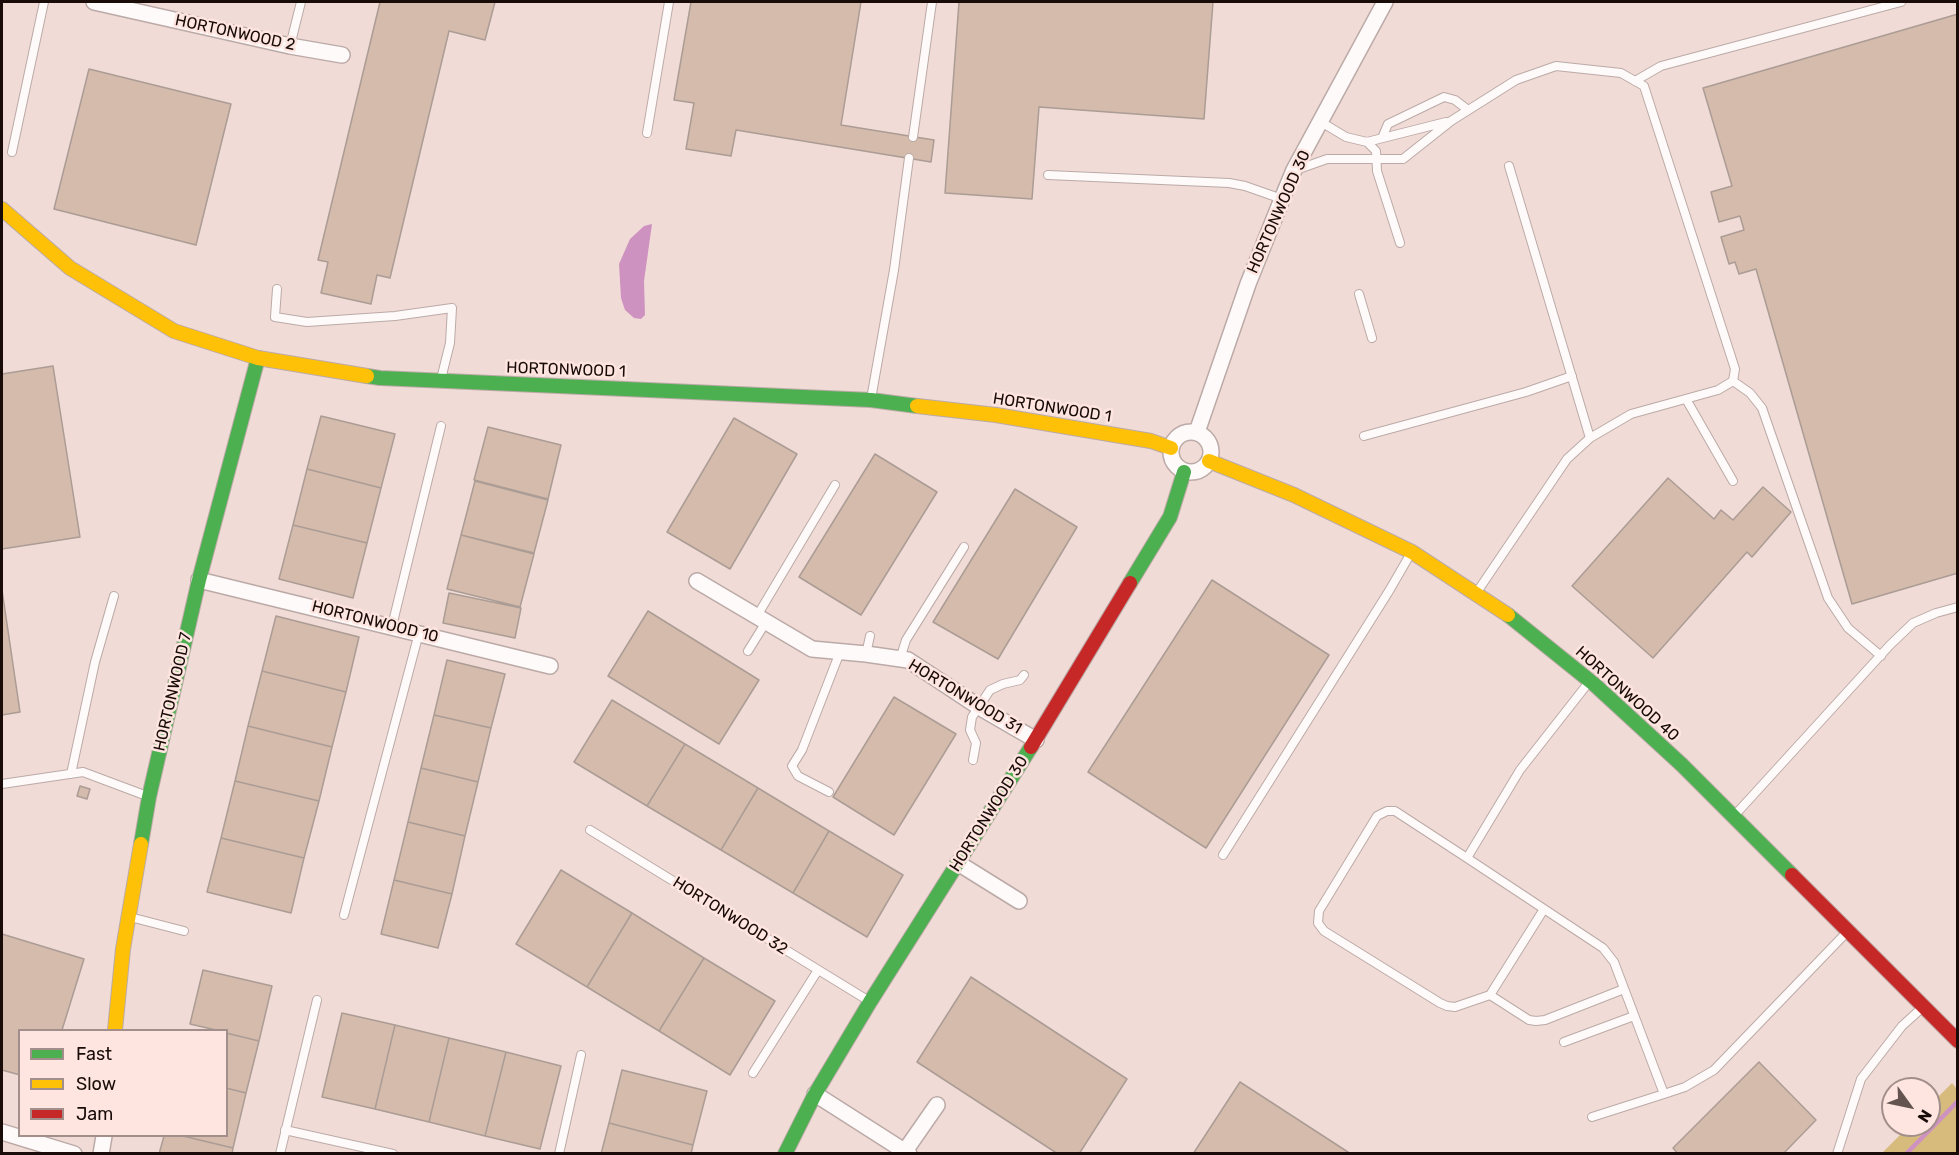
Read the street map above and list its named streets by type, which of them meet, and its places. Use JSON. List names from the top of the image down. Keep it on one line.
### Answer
{"streets":{"street":["HORTONWOOD 2","HORTONWOOD 30","HORTONWOOD 1","HORTONWOOD 10","HORTONWOOD 7","HORTONWOOD 40","HORTONWOOD 31"],"lane":["HORTONWOOD 32"]},"crossings":[["HORTONWOOD 30","HORTONWOOD 1"],["HORTONWOOD 30","HORTONWOOD 40"],["HORTONWOOD 30","HORTONWOOD 31"],["HORTONWOOD 30","HORTONWOOD 32"],["HORTONWOOD 1","HORTONWOOD 7"],["HORTONWOOD 1","HORTONWOOD 40"],["HORTONWOOD 10","HORTONWOOD 7"]],"legend":["Fast","Slow","Jam"],"north":"bottom right"}
